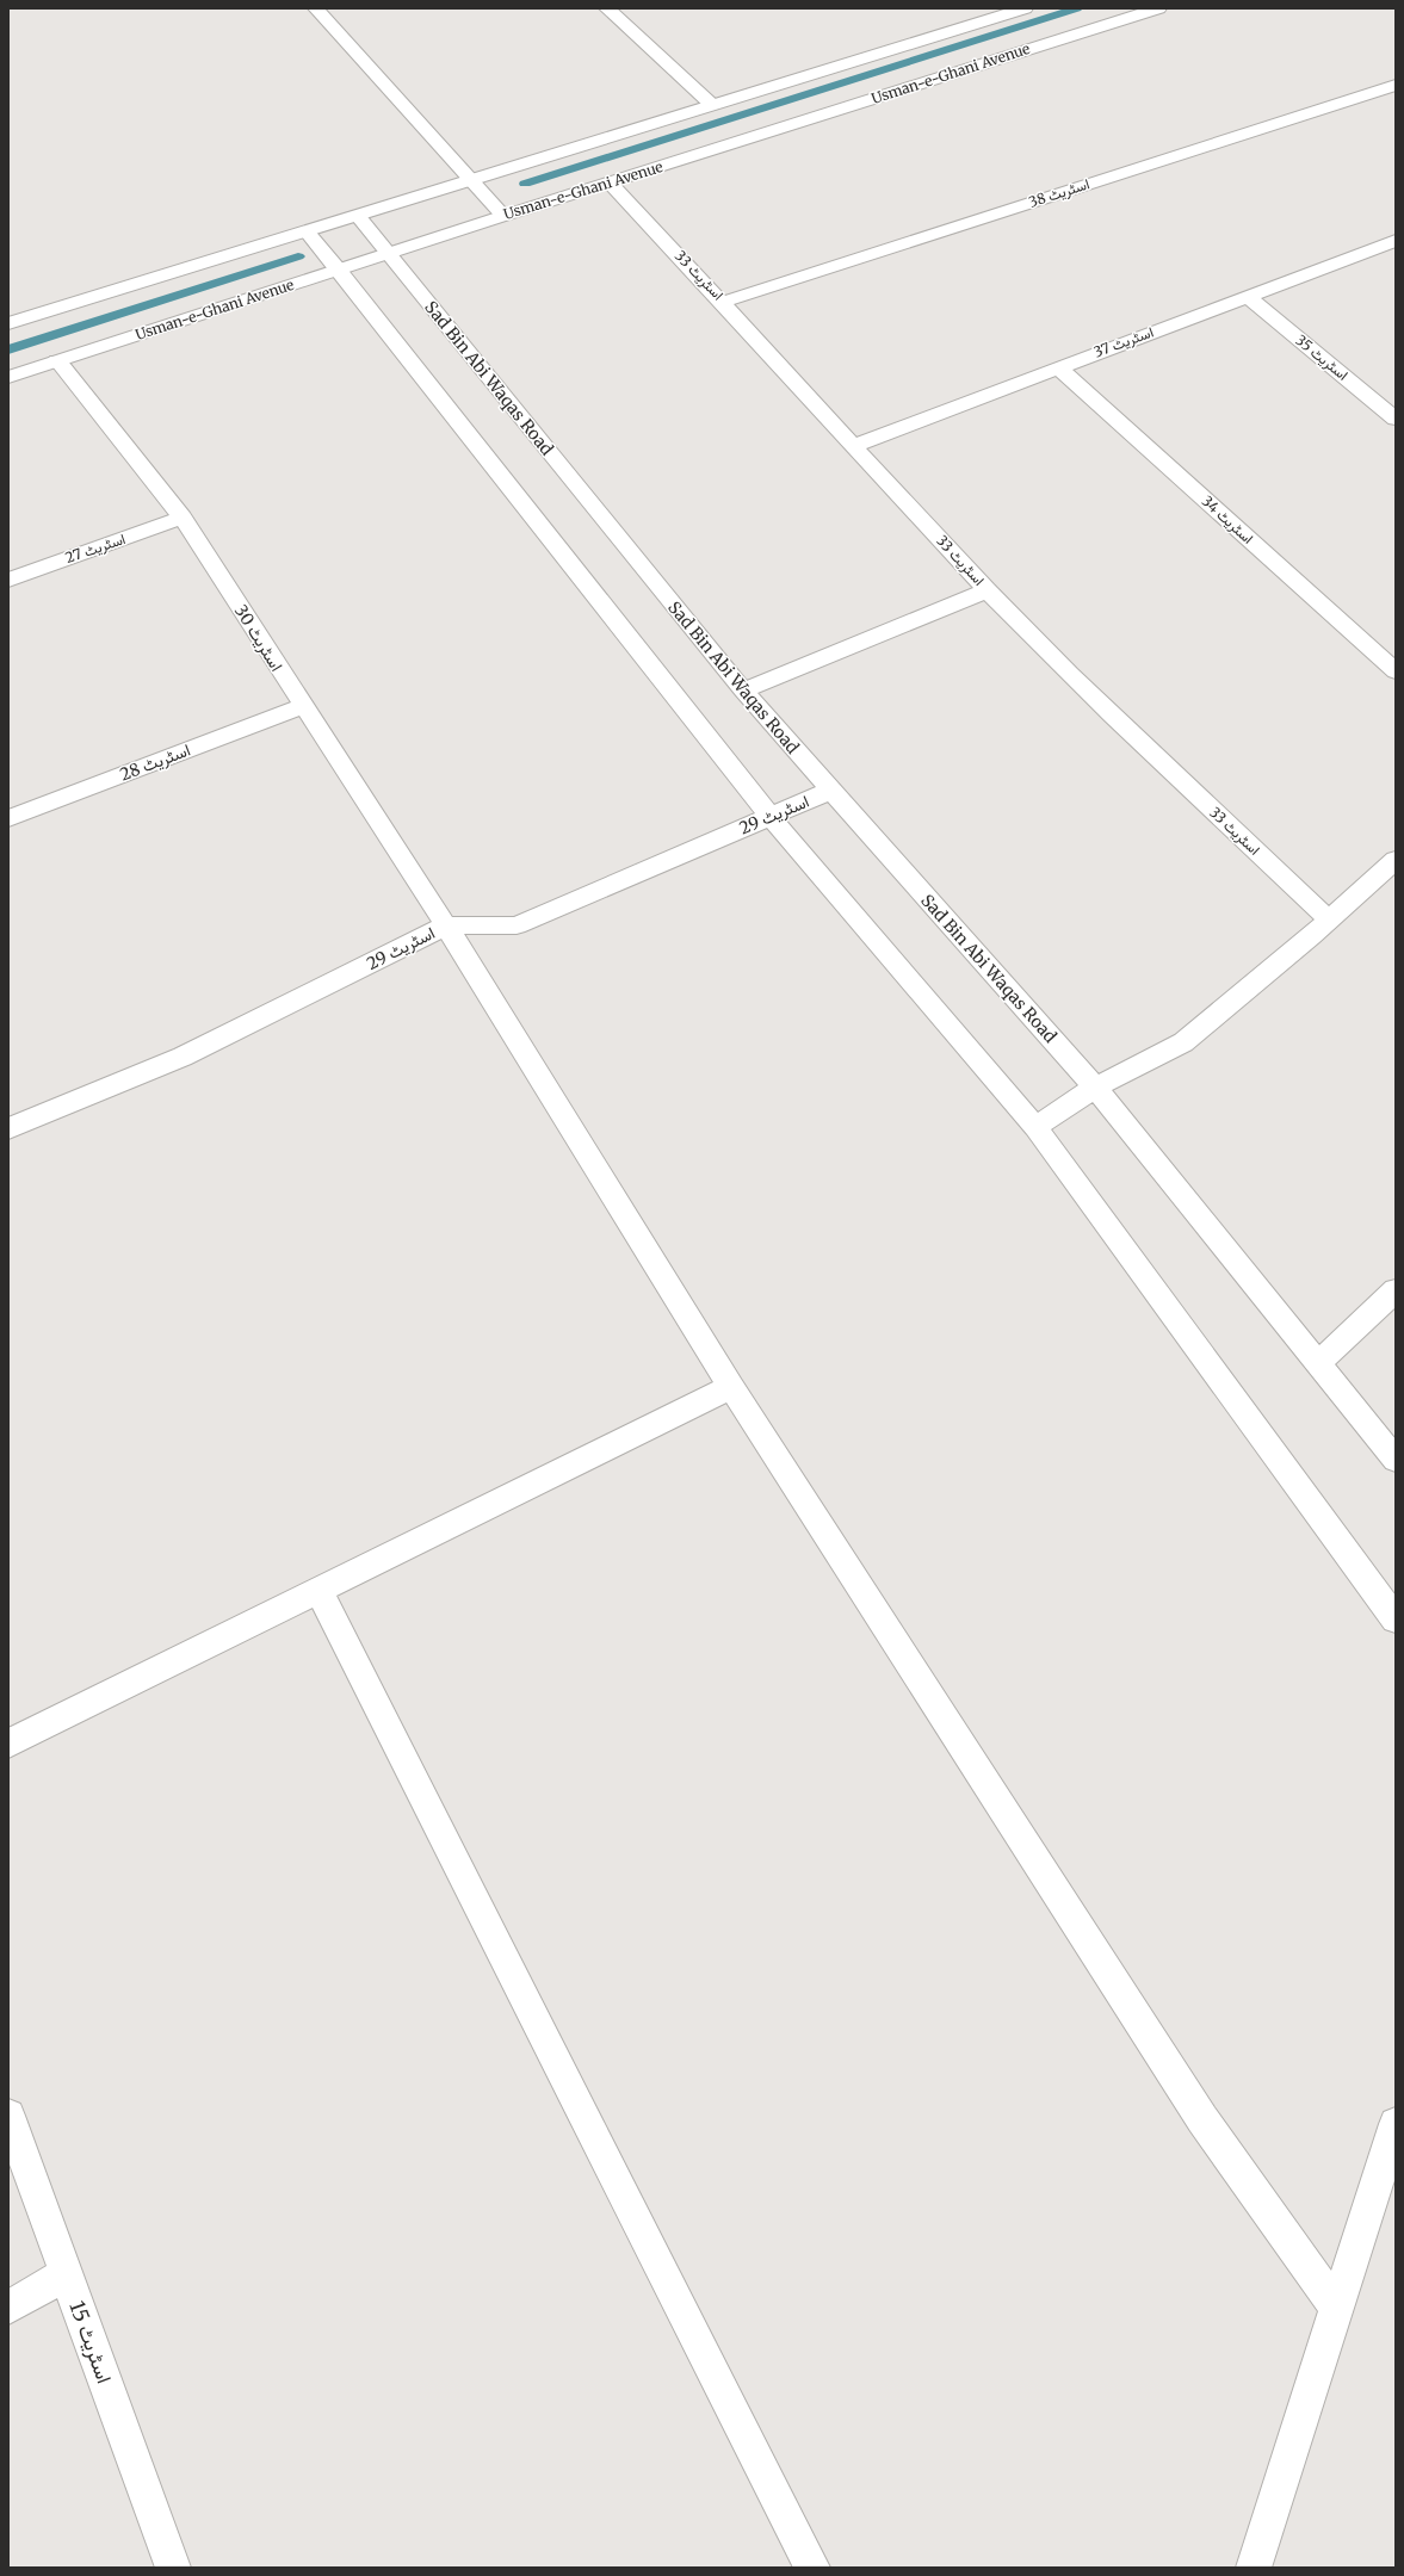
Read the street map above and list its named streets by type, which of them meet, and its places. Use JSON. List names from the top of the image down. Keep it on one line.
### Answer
{"streets":{"street":["Usman-e-Ghani Avenue","اسٹریٹ 38","اسٹریٹ 33","اسٹریٹ 37","اسٹریٹ 35","Sad Bin Abi Waqas Road","اسٹریٹ 34","اسٹریٹ 27","اسٹریٹ 30","اسٹریٹ 28","اسٹریٹ 29","اسٹریٹ 15"]},"crossings":[["Usman-e-Ghani Avenue","اسٹریٹ 33"],["Usman-e-Ghani Avenue","Sad Bin Abi Waqas Road"],["Usman-e-Ghani Avenue","اسٹریٹ 30"],["اسٹریٹ 38","اسٹریٹ 33"],["اسٹریٹ 33","اسٹریٹ 37"],["اسٹریٹ 37","اسٹریٹ 35"],["اسٹریٹ 37","اسٹریٹ 34"],["Sad Bin Abi Waqas Road","اسٹریٹ 29"],["اسٹریٹ 27","اسٹریٹ 30"],["اسٹریٹ 30","اسٹریٹ 28"],["اسٹریٹ 30","اسٹریٹ 29"]]}
